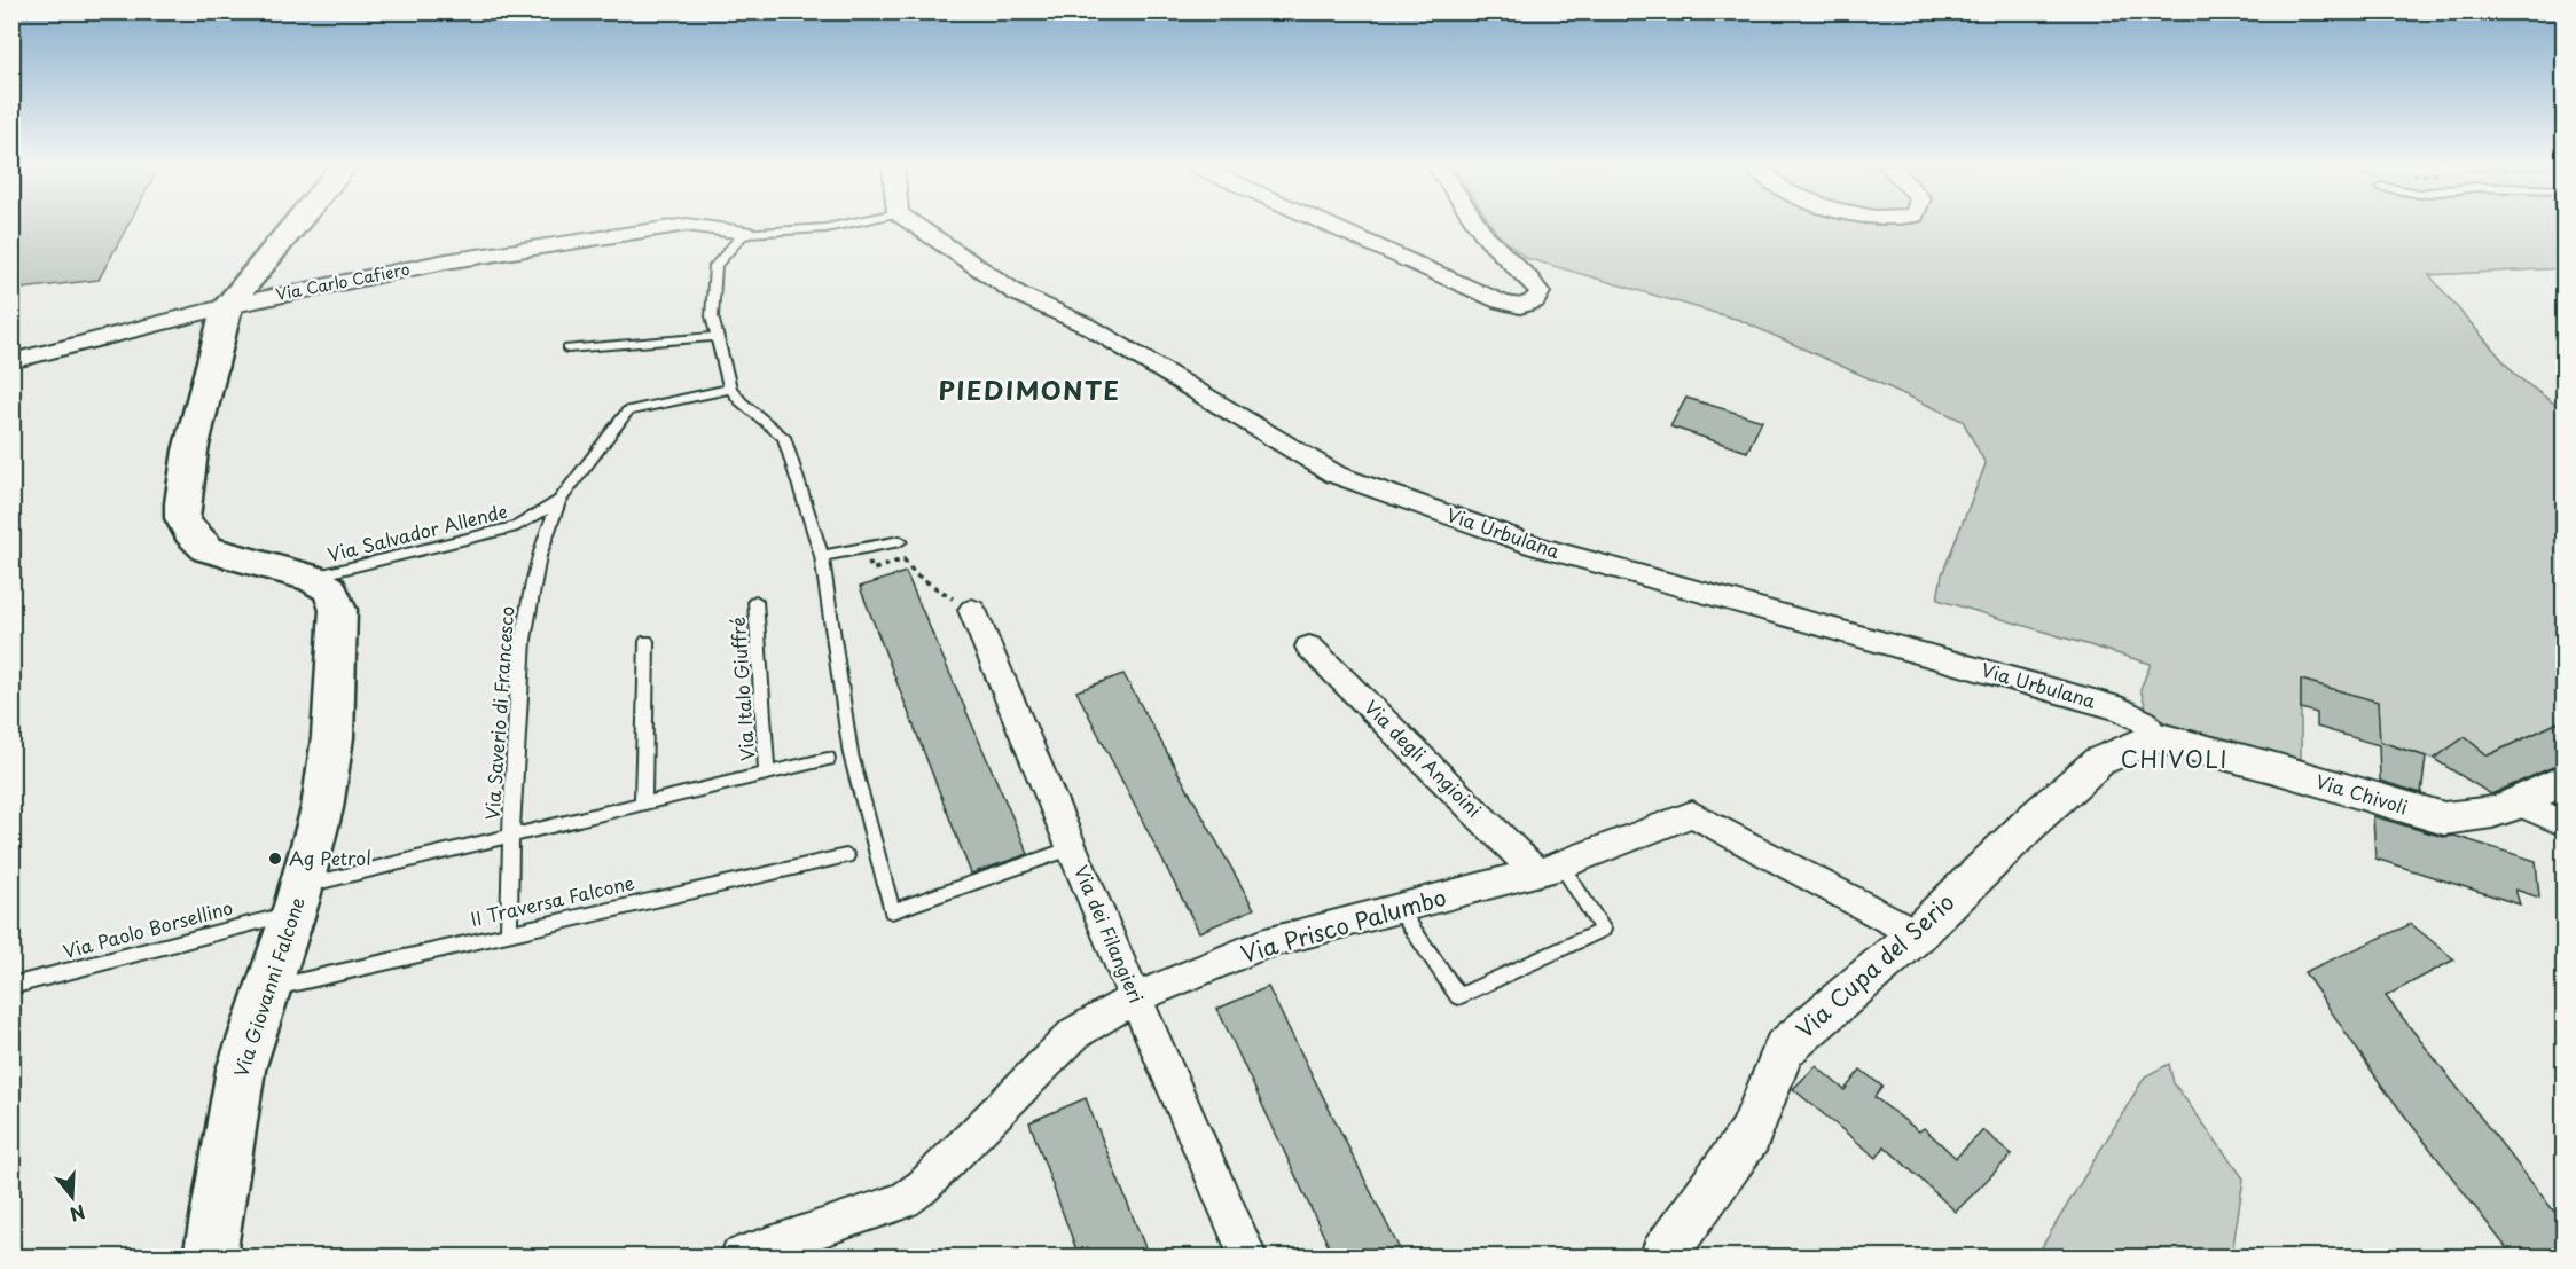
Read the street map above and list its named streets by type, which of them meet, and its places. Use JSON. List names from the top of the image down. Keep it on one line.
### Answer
{"streets":{"main road":["Via Giovanni Falcone"],"street":["Via Carlo Cafiero","Via Urbulana","Via degli Angioini","Via Chivoli","Via Prisco Palumbo","Via dei Filangieri","Via Cupa del Serio"],"lane":["Via Salvador Allende","Via Italo Giuffré","Via Saverio di Francesco","II Traversa Falcone","Via Paolo Borsellino"]},"crossings":[["Via Salvador Allende","Via Saverio di Francesco"],["Via Salvador Allende","Via Giovanni Falcone"],["Via Urbulana","Via Chivoli"],["Via Urbulana","Via Cupa del Serio"],["Via Italo Giuffré","Via Saverio di Francesco"],["Via Italo Giuffré","Via Paolo Borsellino"],["Via Italo Giuffré","Via Giovanni Falcone"],["Via Saverio di Francesco","II Traversa Falcone"],["Via degli Angioini","Via Prisco Palumbo"],["Via Chivoli","Via Cupa del Serio"],["II Traversa Falcone","Via Giovanni Falcone"],["Via Prisco Palumbo","Via dei Filangieri"],["Via Prisco Palumbo","Via Cupa del Serio"],["Via Paolo Borsellino","Via Giovanni Falcone"]],"districts":["PIEDIMONTE","CHIVOLI"],"places":["Ag Petrol"],"north":"bottom"}
